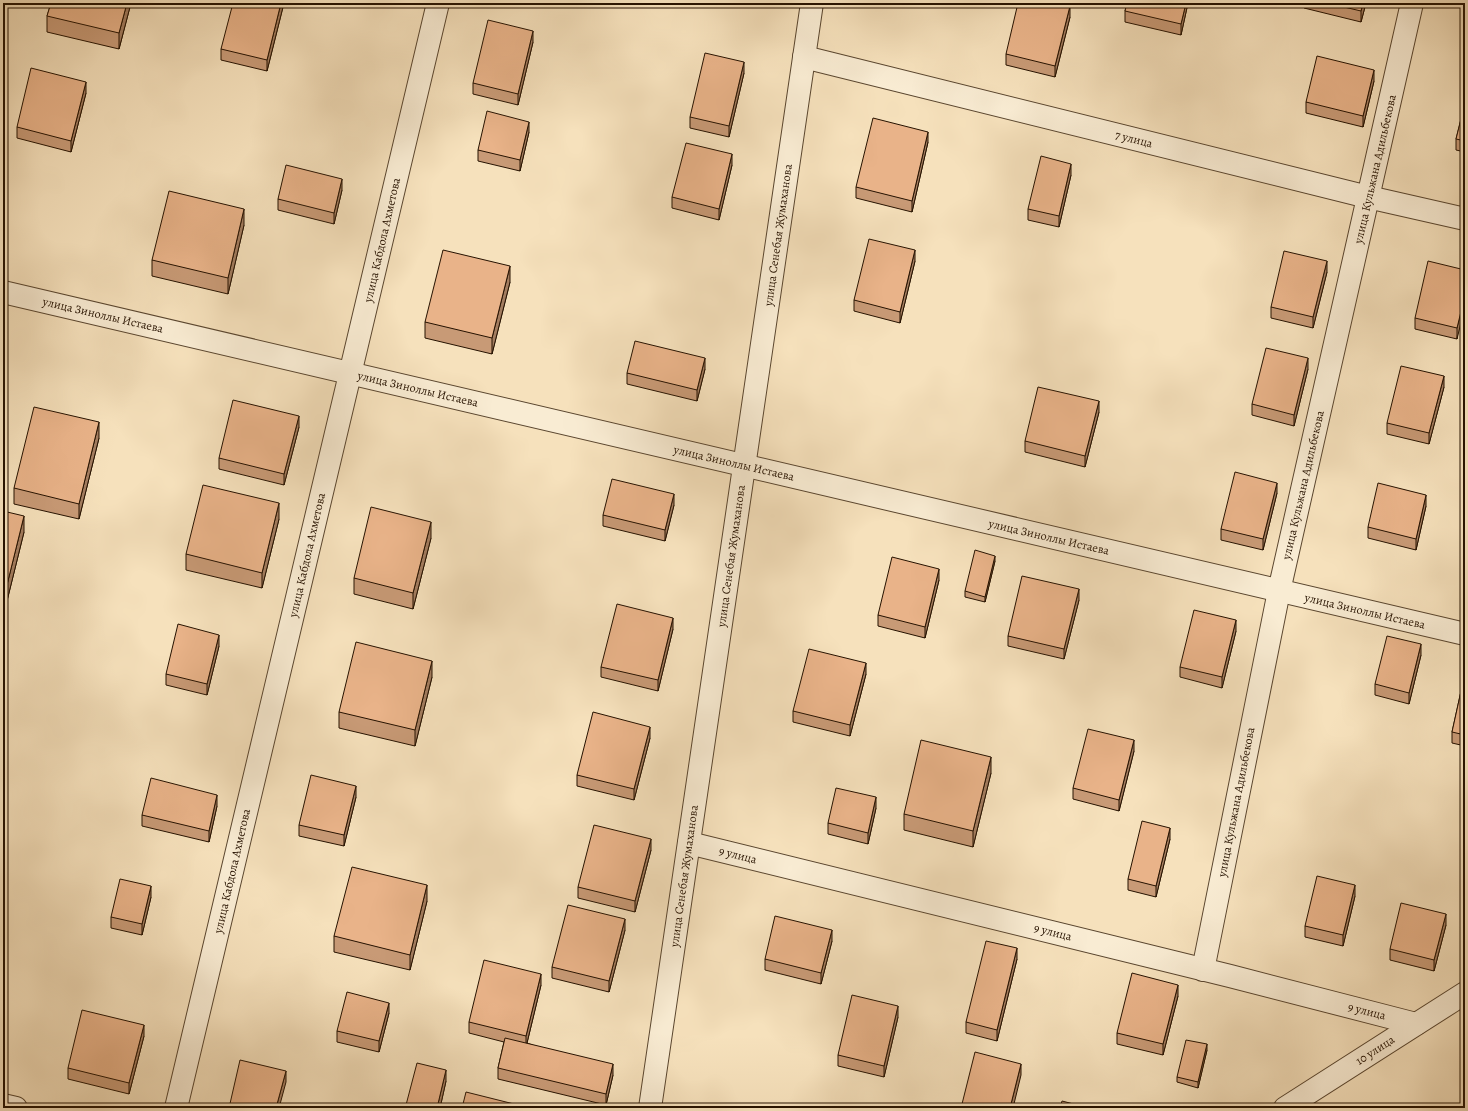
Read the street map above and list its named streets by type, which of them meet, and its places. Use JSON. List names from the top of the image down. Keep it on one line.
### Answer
{"streets":{"street":["7 улица","улица Кульжана Адильбекова","улица Сенебая Жумаханова","улица Кабдола Ахметова","улица Зиноллы Истаева","9 улица","10 улица"]},"crossings":[["7 улица","улица Кульжана Адильбекова"],["7 улица","улица Сенебая Жумаханова"],["улица Кульжана Адильбекова","улица Зиноллы Истаева"],["улица Кульжана Адильбекова","9 улица"],["улица Сенебая Жумаханова","улица Зиноллы Истаева"],["улица Сенебая Жумаханова","9 улица"],["улица Кабдола Ахметова","улица Зиноллы Истаева"],["9 улица","10 улица"]]}
